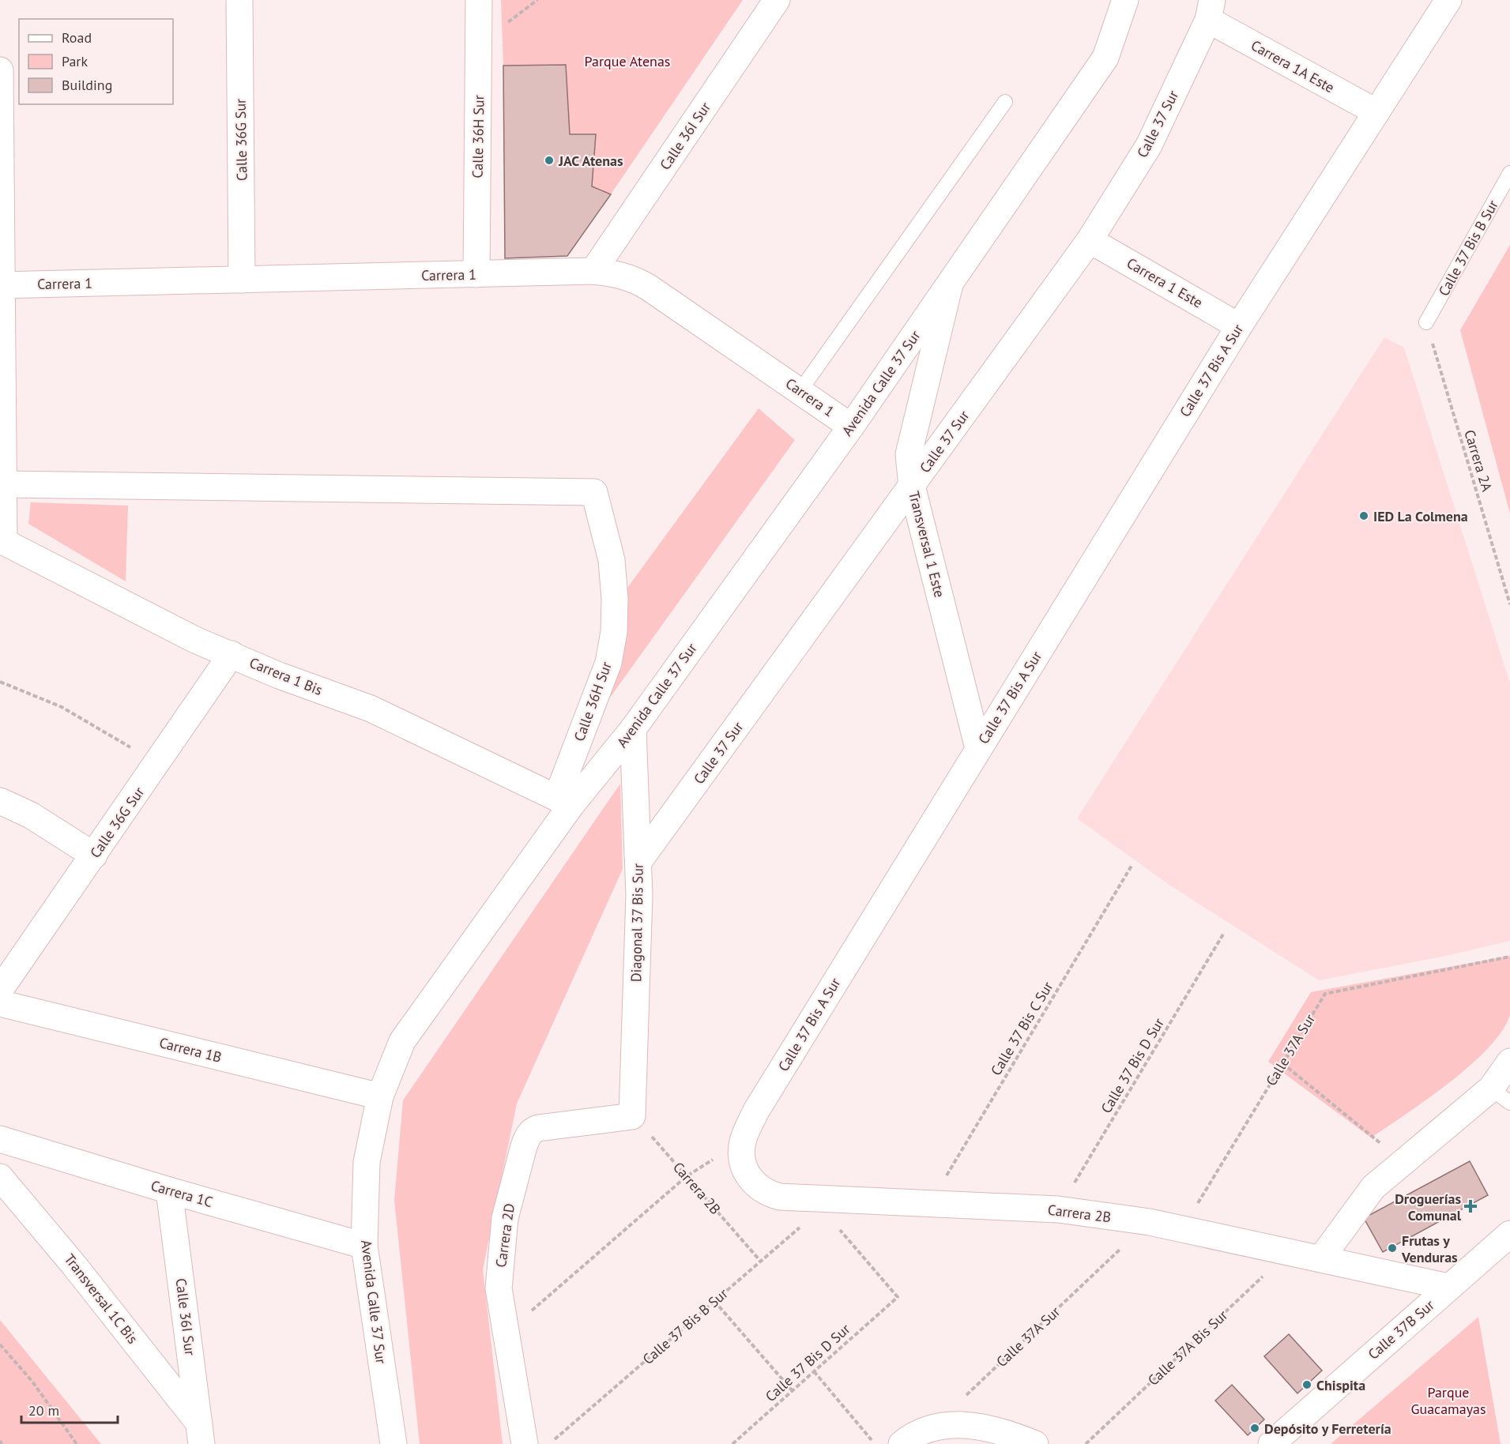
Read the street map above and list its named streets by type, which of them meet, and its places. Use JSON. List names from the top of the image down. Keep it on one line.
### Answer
{"streets":{"street":["Carrera 1A Este","Calle 37 Sur","Calle 36I Sur","Calle 36H Sur","Calle 36G Sur","Carrera 1","Carrera 1 Este","Calle 37 Bis A Sur","Avenida Calle 37 Sur","Transversal 1 Este","Carrera 1 Bis","Diagonal 37 Bis Sur","Carrera 1B","Carrera 2B","Carrera 1C","Carrera 2D","Transversal 1C Bis","Calle 37B Sur"],"lane":["Calle 37 Bis B Sur"],"path":["Carrera 2A","Calle 37 Bis C Sur","Calle 37A Sur","Calle 37 Bis D Sur","Calle 37A Bis Sur"]},"crossings":[["Carrera 1A Este","Calle 37 Sur"],["Carrera 1A Este","Calle 37 Bis A Sur"],["Calle 37 Sur","Carrera 1 Este"],["Calle 37 Sur","Transversal 1 Este"],["Calle 37 Sur","Diagonal 37 Bis Sur"],["Calle 36I Sur","Carrera 1"],["Calle 36I Sur","Carrera 1C"],["Calle 36I Sur","Transversal 1C Bis"],["Calle 36H Sur","Carrera 1"],["Calle 36H Sur","Avenida Calle 37 Sur"],["Calle 36H Sur","Carrera 1 Bis"],["Calle 36G Sur","Carrera 1"],["Calle 36G Sur","Carrera 1 Bis"],["Calle 37 Bis B Sur","Carrera 2A"],["Calle 37 Bis B Sur","Calle 37 Bis D Sur"],["Calle 37 Bis B Sur","Carrera 2B"],["Carrera 1","Avenida Calle 37 Sur"],["Carrera 1 Este","Calle 37 Bis A Sur"],["Calle 37 Bis A Sur","Transversal 1 Este"],["Calle 37 Bis A Sur","Carrera 2B"],["Avenida Calle 37 Sur","Transversal 1 Este"],["Avenida Calle 37 Sur","Carrera 1 Bis"],["Avenida Calle 37 Sur","Diagonal 37 Bis Sur"],["Avenida Calle 37 Sur","Carrera 1B"],["Avenida Calle 37 Sur","Carrera 1C"],["Diagonal 37 Bis Sur","Carrera 2B"],["Diagonal 37 Bis Sur","Carrera 2D"],["Calle 37 Bis C Sur","Carrera 2B"],["Calle 37A Sur","Carrera 2B"],["Calle 37 Bis D Sur","Carrera 2B"],["Carrera 2B","Carrera 2D"],["Carrera 2B","Calle 37B Sur"],["Carrera 2B","Calle 37A Bis Sur"]],"parks":["Parque Atenas","Parque Guacamayas"],"places":{"other":["JAC Atenas","IED La Colmena","Frutas y Venduras","Chispita","Depósito y Ferretería"],"health":["Droguerías Comunal"]},"legend":["Road","Park","Building"],"scale_bar":"20 m"}
